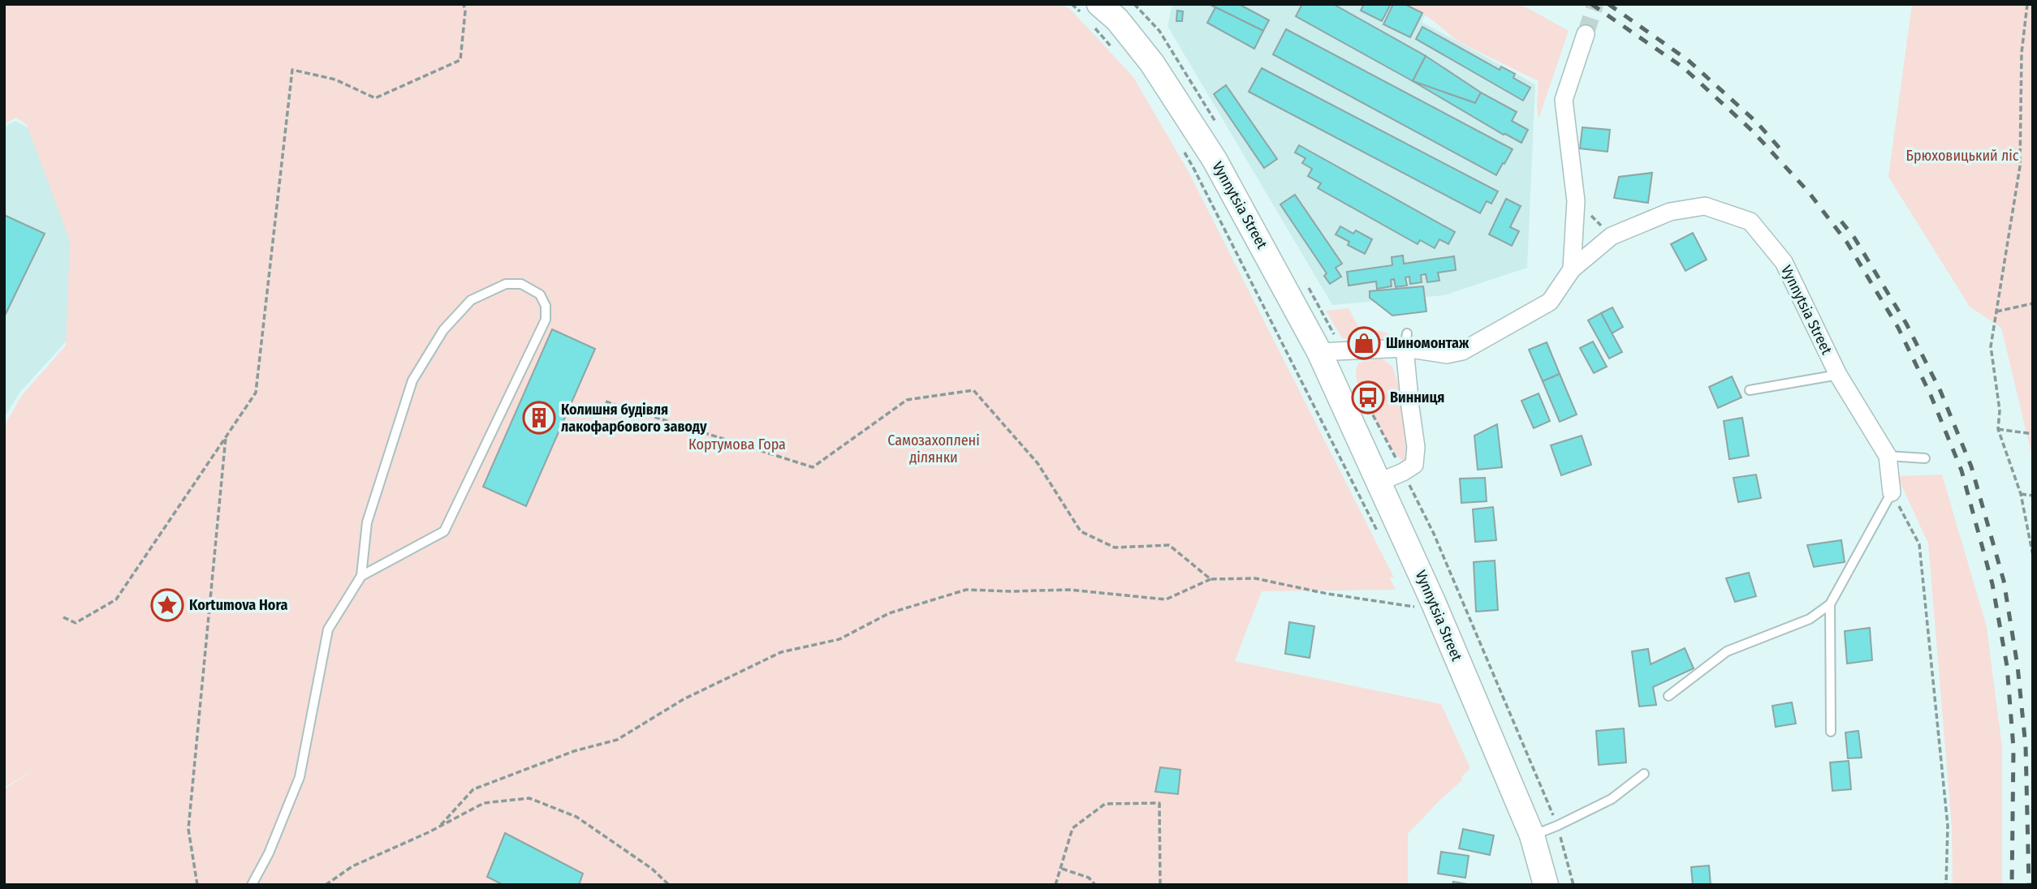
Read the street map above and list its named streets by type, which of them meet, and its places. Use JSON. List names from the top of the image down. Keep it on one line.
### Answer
{"streets":{"main road":["Vynnytsia Street"]},"parks":["Брюховицький ліс","Самозахоплені ділянки","Кортумова Гора"],"places":{"shop":["Шиномонтаж"],"bus stop":["Винниця"],"building":["Колишня будівля лакофарбового заводу"],"place":["Kortumova Hora"]}}
